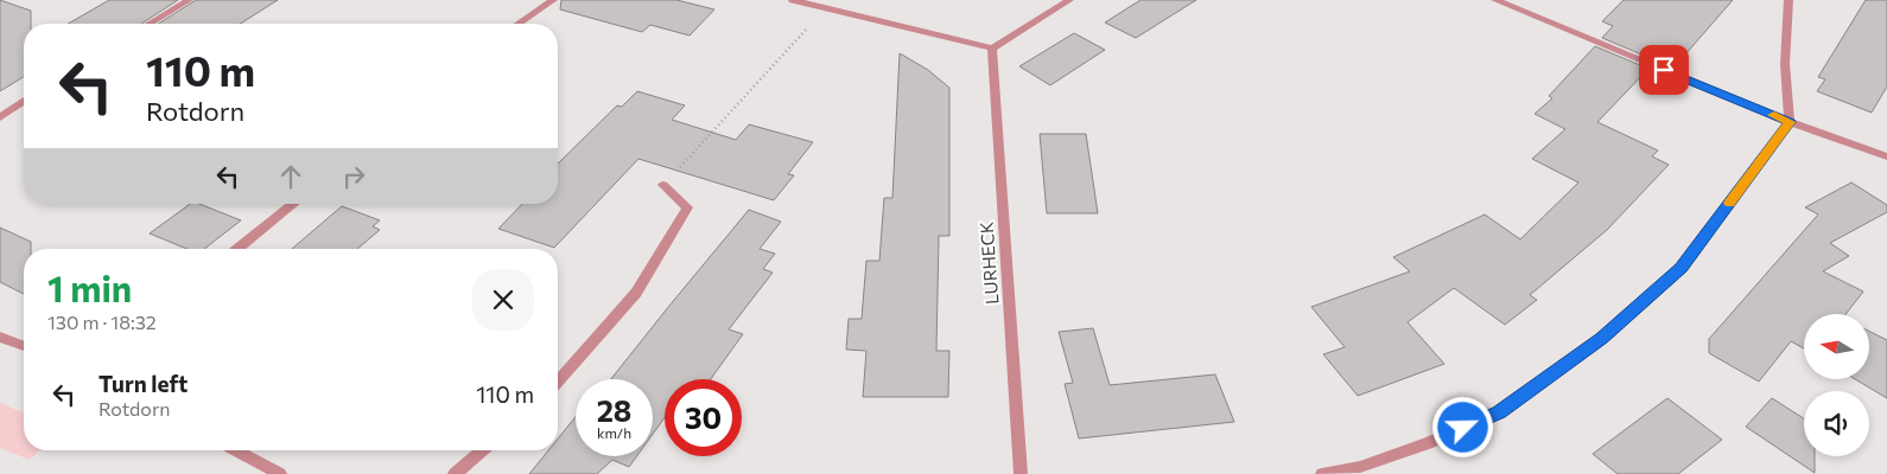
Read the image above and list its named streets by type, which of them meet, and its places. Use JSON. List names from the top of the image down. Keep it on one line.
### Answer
{"streets":{"street":["LURHECK"]},"north":"left","page":{"turn":["110 m","Rotdorn"],"heading":["1 min","130 m · 18:32"],"list":[{"name":"Turn left","note":"Rotdorn","value":"110 m"}],"speed":"28 km/h","limit":"30"}}
